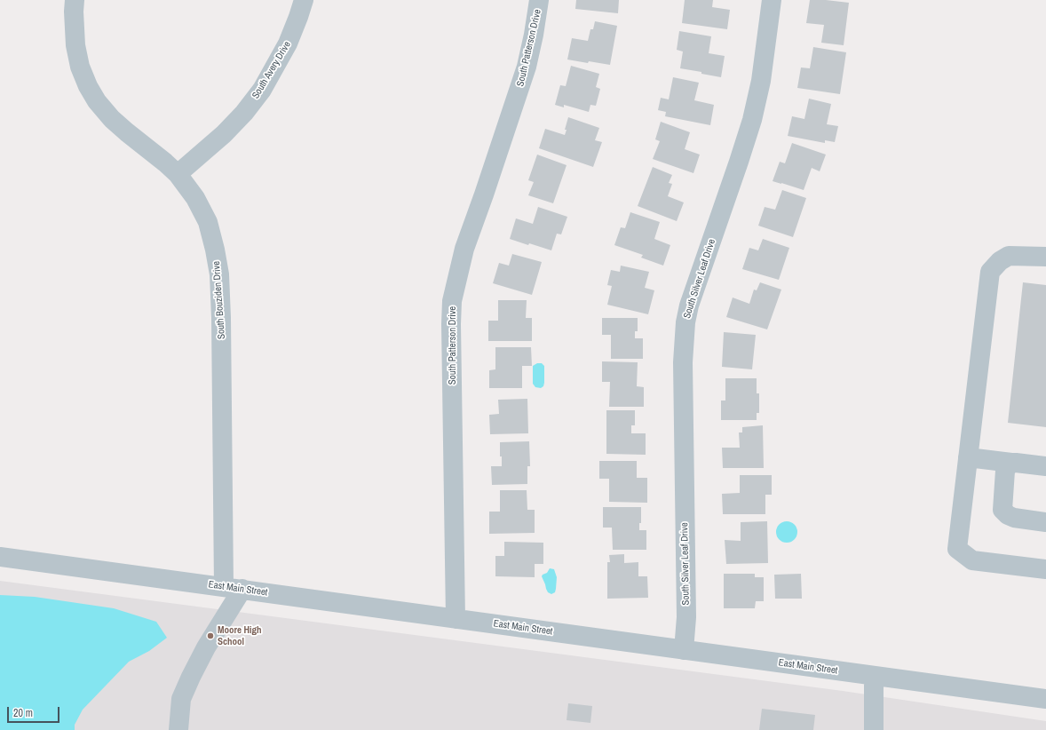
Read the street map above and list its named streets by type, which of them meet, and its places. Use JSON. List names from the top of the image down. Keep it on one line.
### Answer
{"streets":{"street":["South Patterson Drive","South Avery Drive","South Silver Leaf Drive","South Bouziden Drive","East Main Street"]},"crossings":[["South Patterson Drive","East Main Street"],["South Avery Drive","South Bouziden Drive"],["South Silver Leaf Drive","East Main Street"],["South Bouziden Drive","East Main Street"]],"places":["Moore High School"],"scale_bar":"20 m"}
